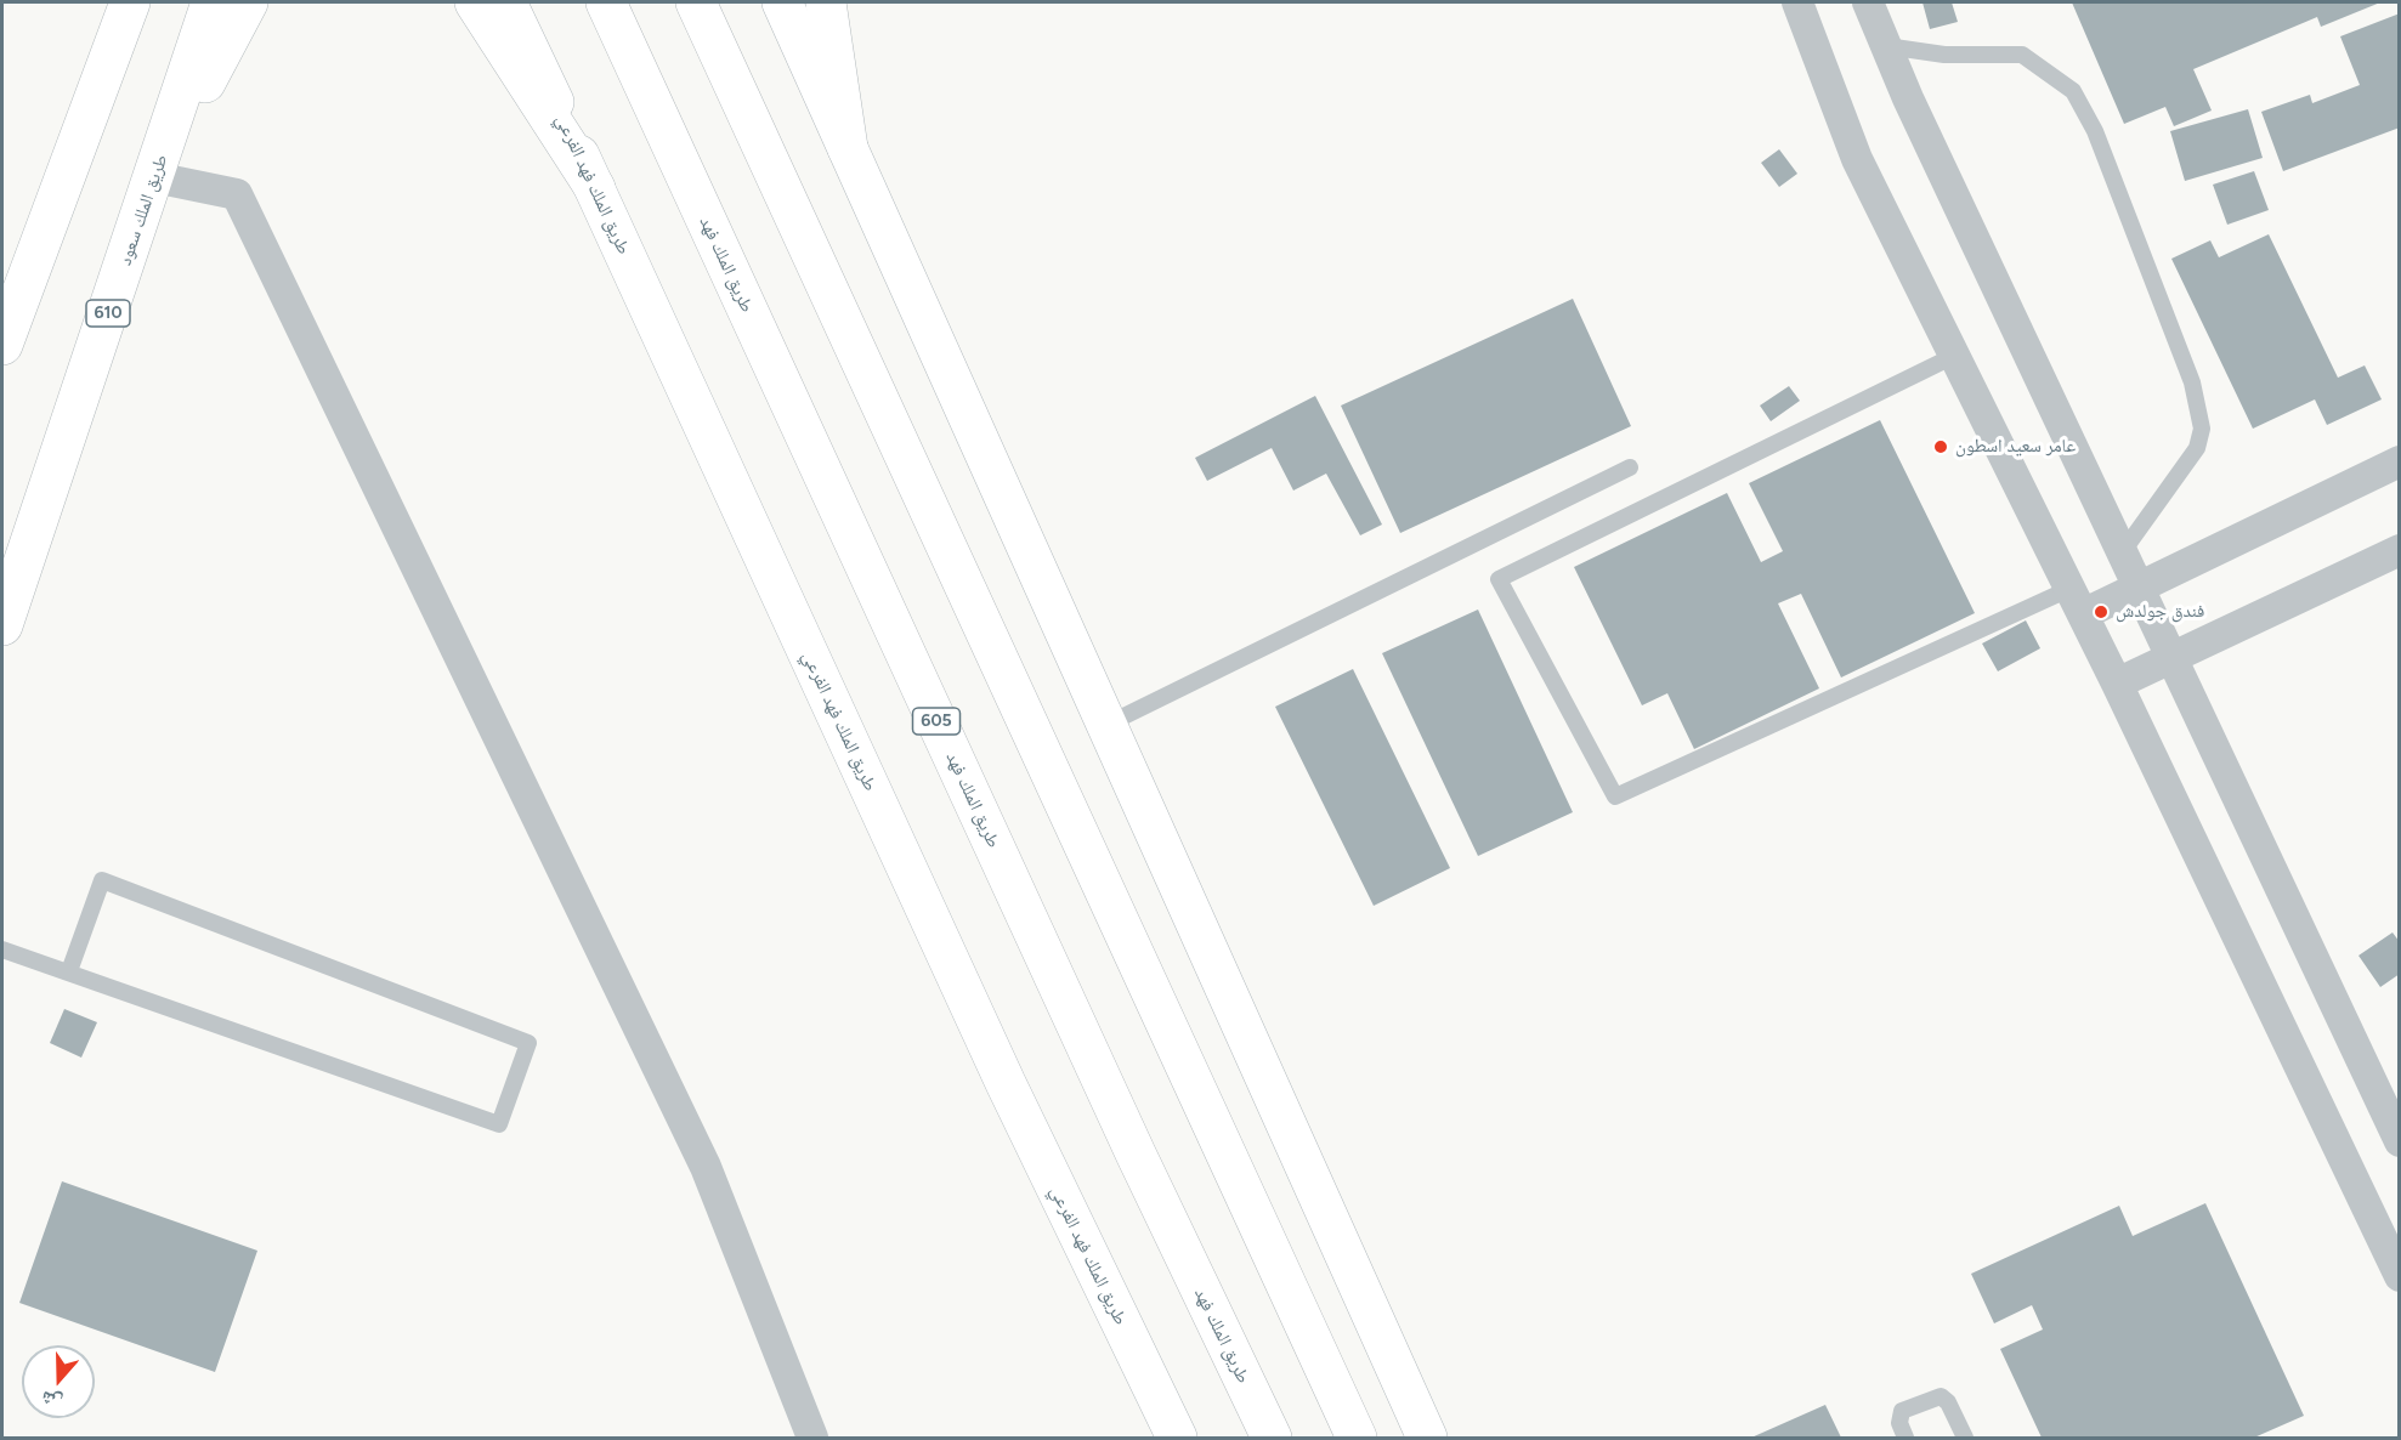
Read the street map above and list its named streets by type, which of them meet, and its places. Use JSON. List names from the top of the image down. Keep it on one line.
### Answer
{"streets":{"main road":["طريق الملك فهد الفرعي","طريق الملك سعود","طريق الملك فهد","610","605"]},"places":["عامر سعيد اسطون","فندق جولدش"],"north":"bottom"}
